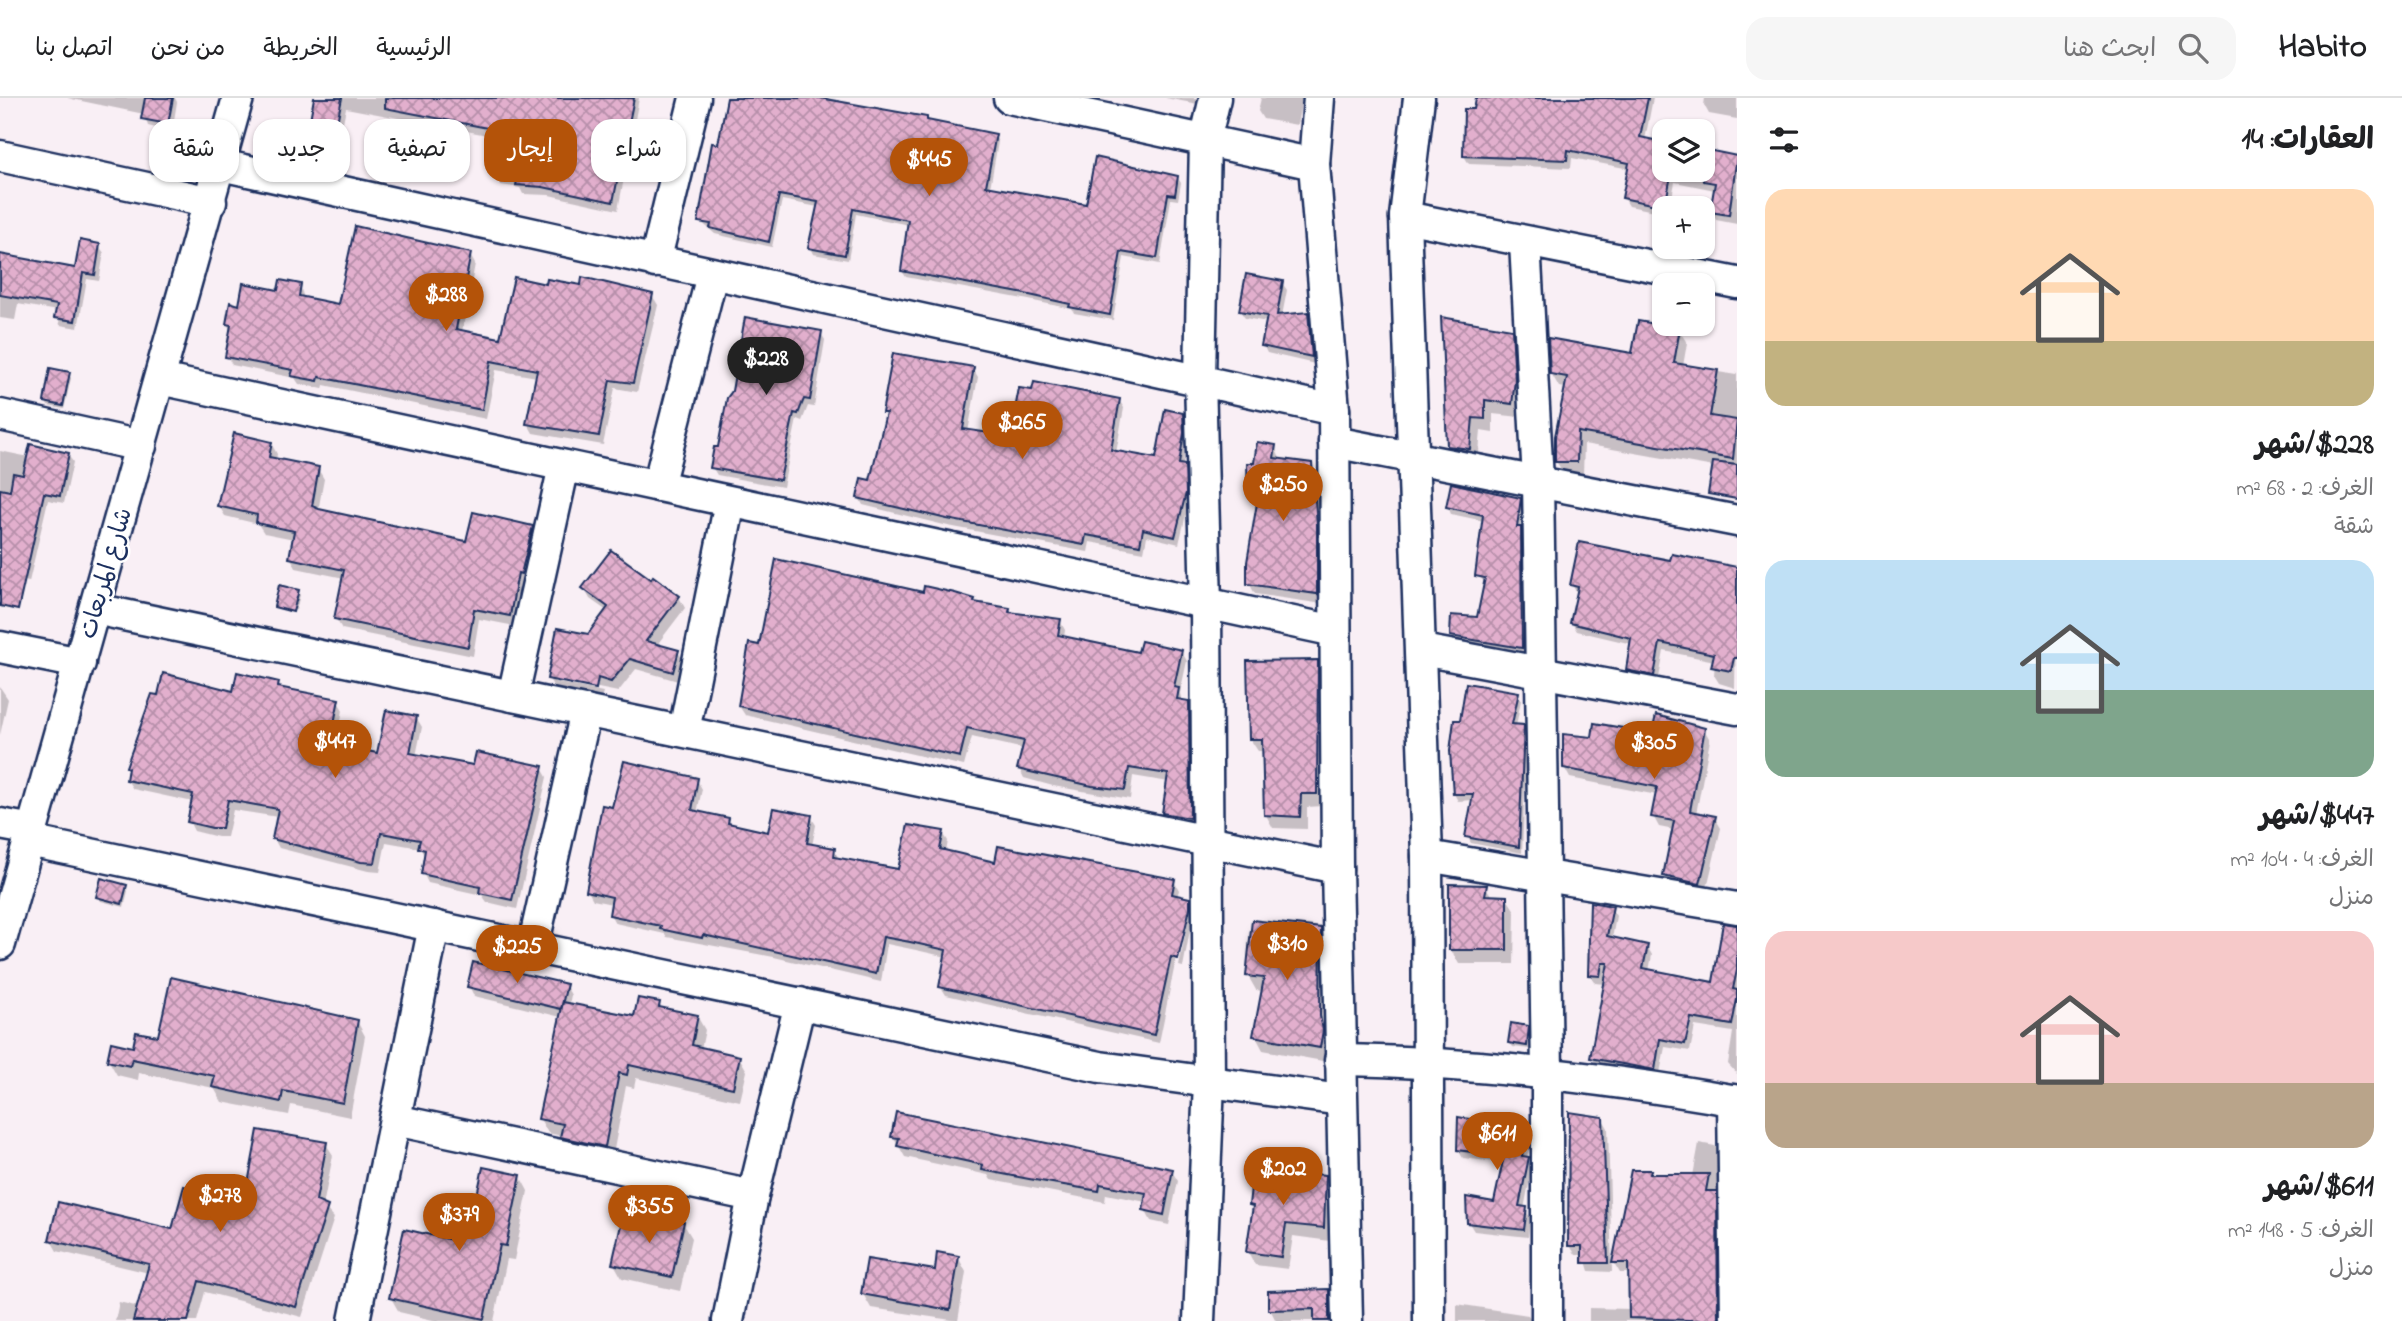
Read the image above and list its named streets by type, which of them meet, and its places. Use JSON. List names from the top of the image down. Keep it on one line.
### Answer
{"streets":{"street":["شارع المربعات"]},"page":{"header":"Habito","search":"ابحث هنا","nav":["الرئيسية","الخريطة","من نحن","اتصل بنا"],"heading":"العقارات: 14","map_buttons":["+","−"],"chip":["شراء","إيجار","تصفية","جديد","شقة"],"price":["$445","$288","$228","$265","$250","$447","$305","$310","$225","$611","$202","$278","$355","$379"],"list":[{"name":"$228/شهر","note":"الغرف: 2 · 68 m² · شقة"},{"name":"$447/شهر","note":"الغرف: 4 · 104 m² · منزل"},{"name":"$611/شهر","note":"الغرف: 5 · 148 m² · منزل"}]}}
